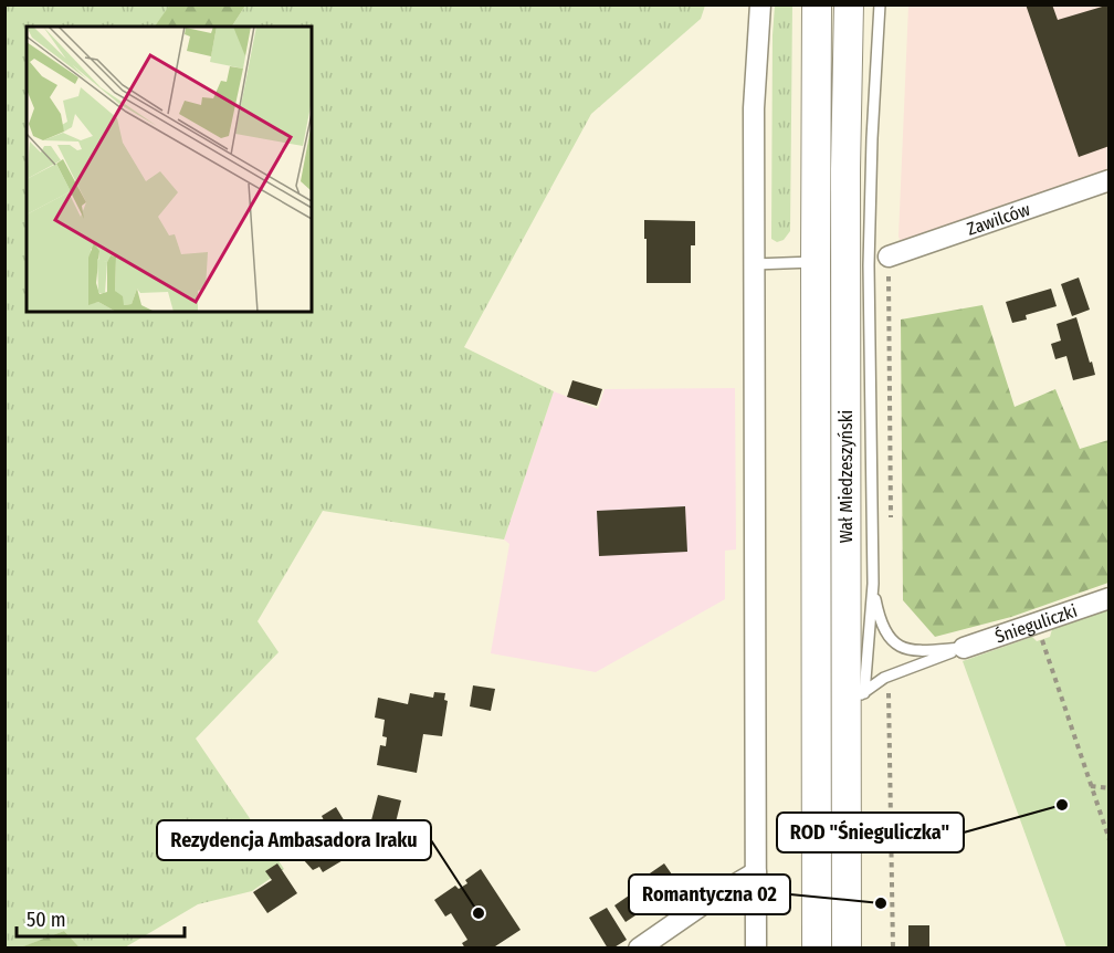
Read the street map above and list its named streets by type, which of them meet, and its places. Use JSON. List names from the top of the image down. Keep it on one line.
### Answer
{"streets":{"main road":["Wał Miedzeszyński"],"street":["Zawilców","Śnieguliczki"]},"places":["ROD \"Śnieguliczka\"","Romantyczna 02","Rezydencja Ambasadora Iraku"],"scale_bar":"50 m"}
